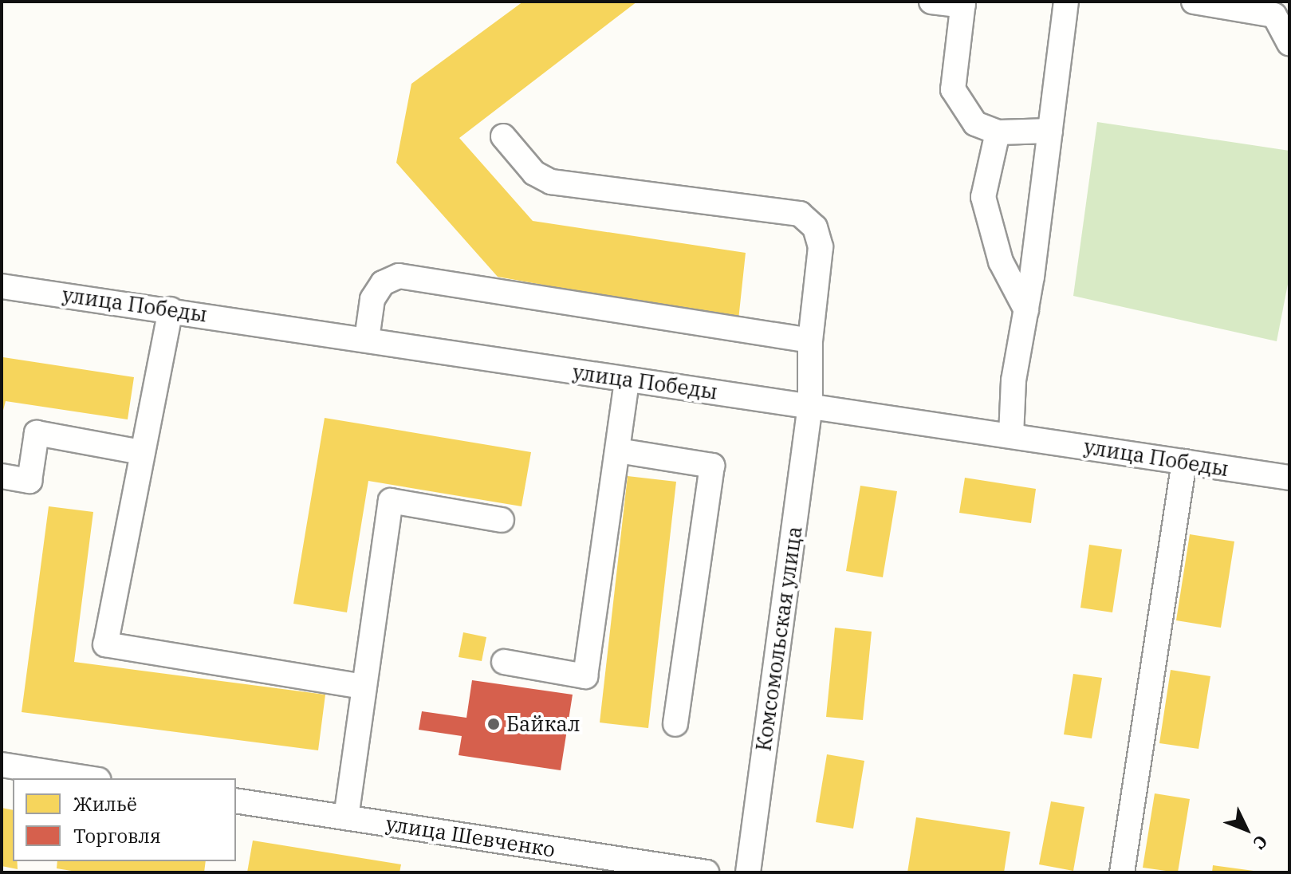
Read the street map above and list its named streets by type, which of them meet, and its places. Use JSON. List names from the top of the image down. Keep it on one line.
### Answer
{"streets":{"street":["улица Победы","Комсомольская улица","улица Шевченко"]},"crossings":[["улица Победы","Комсомольская улица"]],"places":["Байкал"],"legend":["Жильё","Торговля"],"north":"bottom right"}
